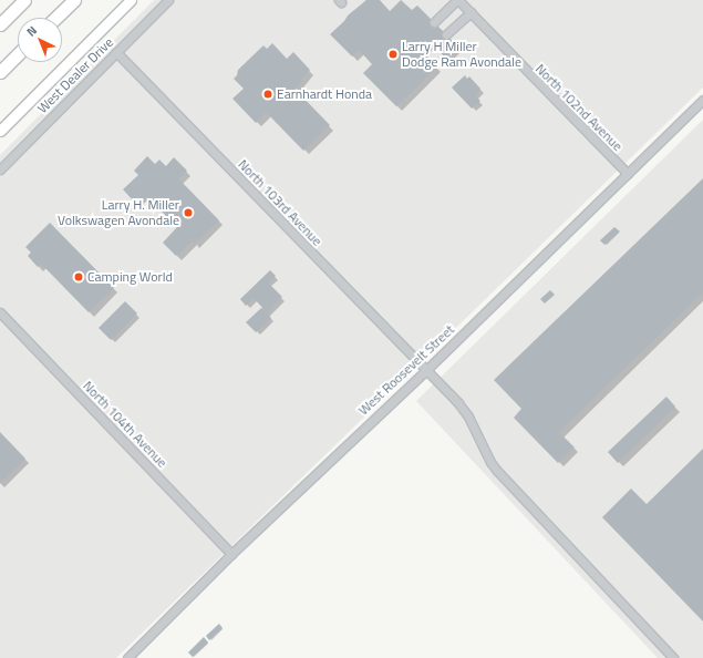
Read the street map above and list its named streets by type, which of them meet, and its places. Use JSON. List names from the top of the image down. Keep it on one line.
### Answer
{"streets":{"street":["West Dealer Drive","North 102nd Avenue","North 103rd Avenue","West Roosevelt Street","North 104th Avenue"]},"crossings":[["West Dealer Drive","North 103rd Avenue"],["North 102nd Avenue","West Roosevelt Street"],["North 103rd Avenue","West Roosevelt Street"],["West Roosevelt Street","North 104th Avenue"]],"places":["Larry H Miller Dodge Ram Avondale","Earnhardt Honda","Larry H. Miller Volkswagen Avondale","Camping World"],"north":"top left"}
